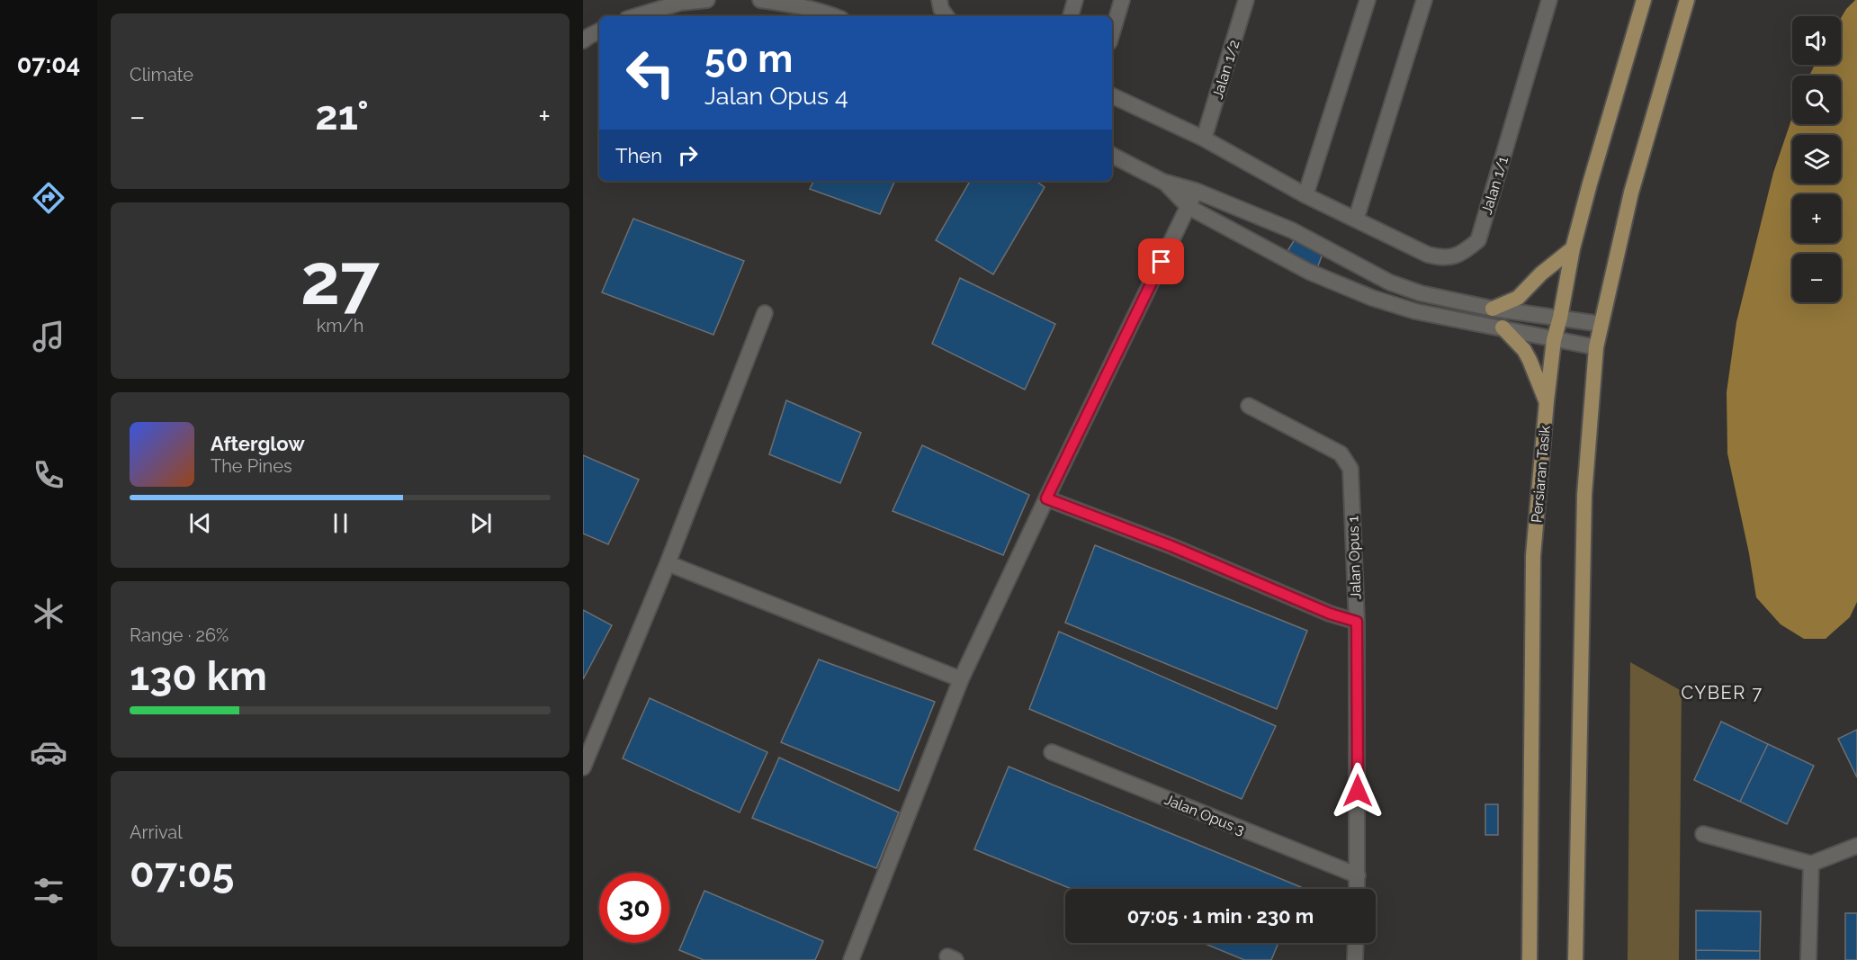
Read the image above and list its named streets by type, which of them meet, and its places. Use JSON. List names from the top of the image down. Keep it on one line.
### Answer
{"streets":{"main road":["Persiaran Tasik"],"street":["Jalan 1/2","Jalan 1/1","Jalan Opus 1","Jalan Opus 3"]},"crossings":[["Jalan 1/2","Jalan 1/1"],["Jalan Opus 1","Jalan Opus 3"]],"districts":["CYBER 7"],"page":{"tabs":"07:04","tile":["Climate",["27","km/h"],["Range · 26%","130 km"],["Arrival","07:05"]],"map_buttons":["+","−"],"turn":["50 m","Jalan Opus 4"],"heat":["−","21°","+"],"then":"Then","song":["Afterglow","The Pines"],"limit":"30","trip":"07:05 · 1 min · 230 m"}}
